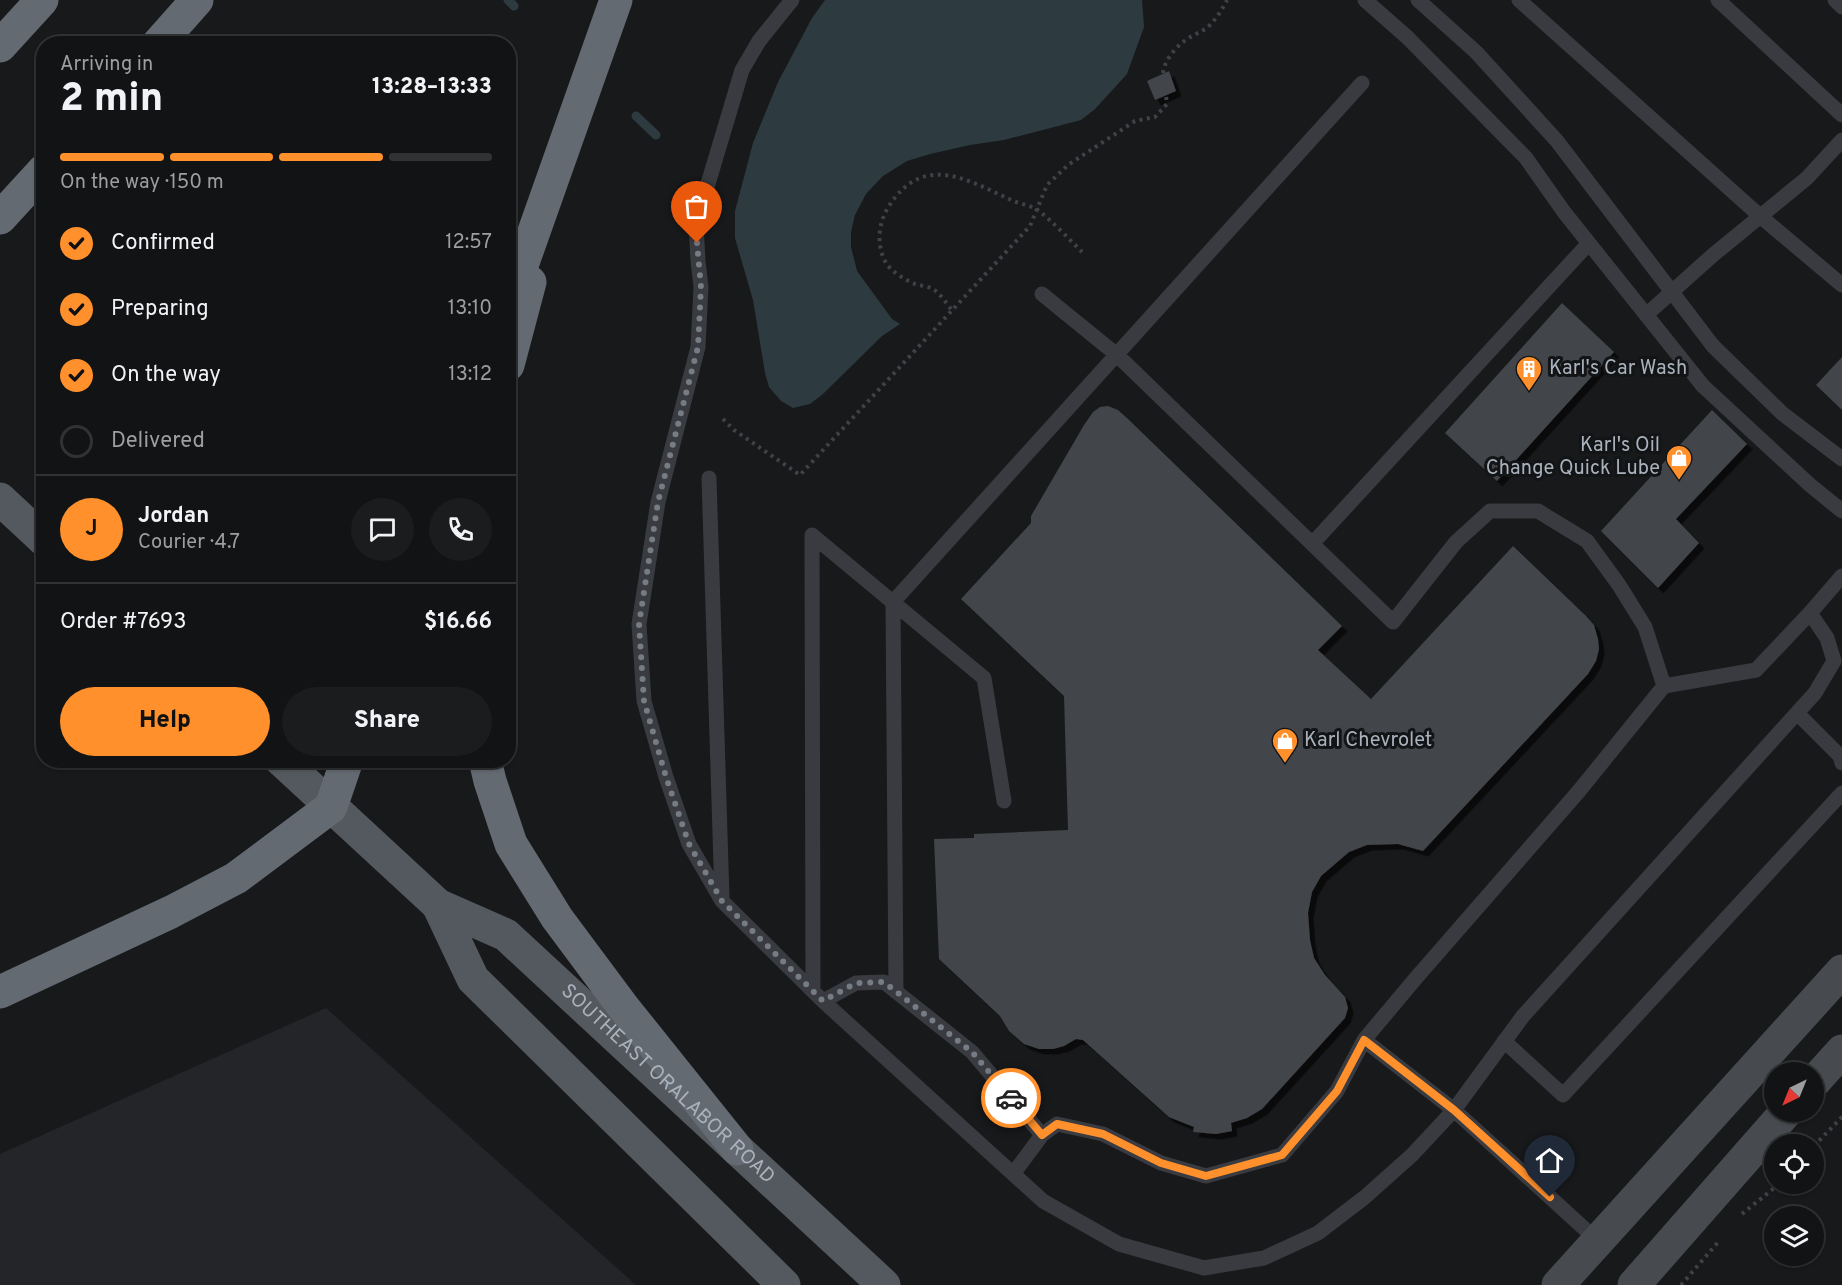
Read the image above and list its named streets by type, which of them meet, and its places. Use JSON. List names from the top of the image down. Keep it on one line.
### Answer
{"streets":{"main road":["SOUTHEAST ORALABOR ROAD"]},"places":{"building":["Karl's Car Wash"],"shop":["Karl's Oil Change Quick Lube","Karl Chevrolet"]},"north":"bottom left","page":{"heading":["2 min","Arriving in","13:28–13:33"],"panel":["Jordan","Courier · 4.7","Order #7693","$16.66"],"bar":"On the way · 150 m","list":[["Confirmed","12:57"],["Preparing","13:10"],["On the way","13:12"],"Delivered"],"round":"J","buttons":["Help","Share"]}}
